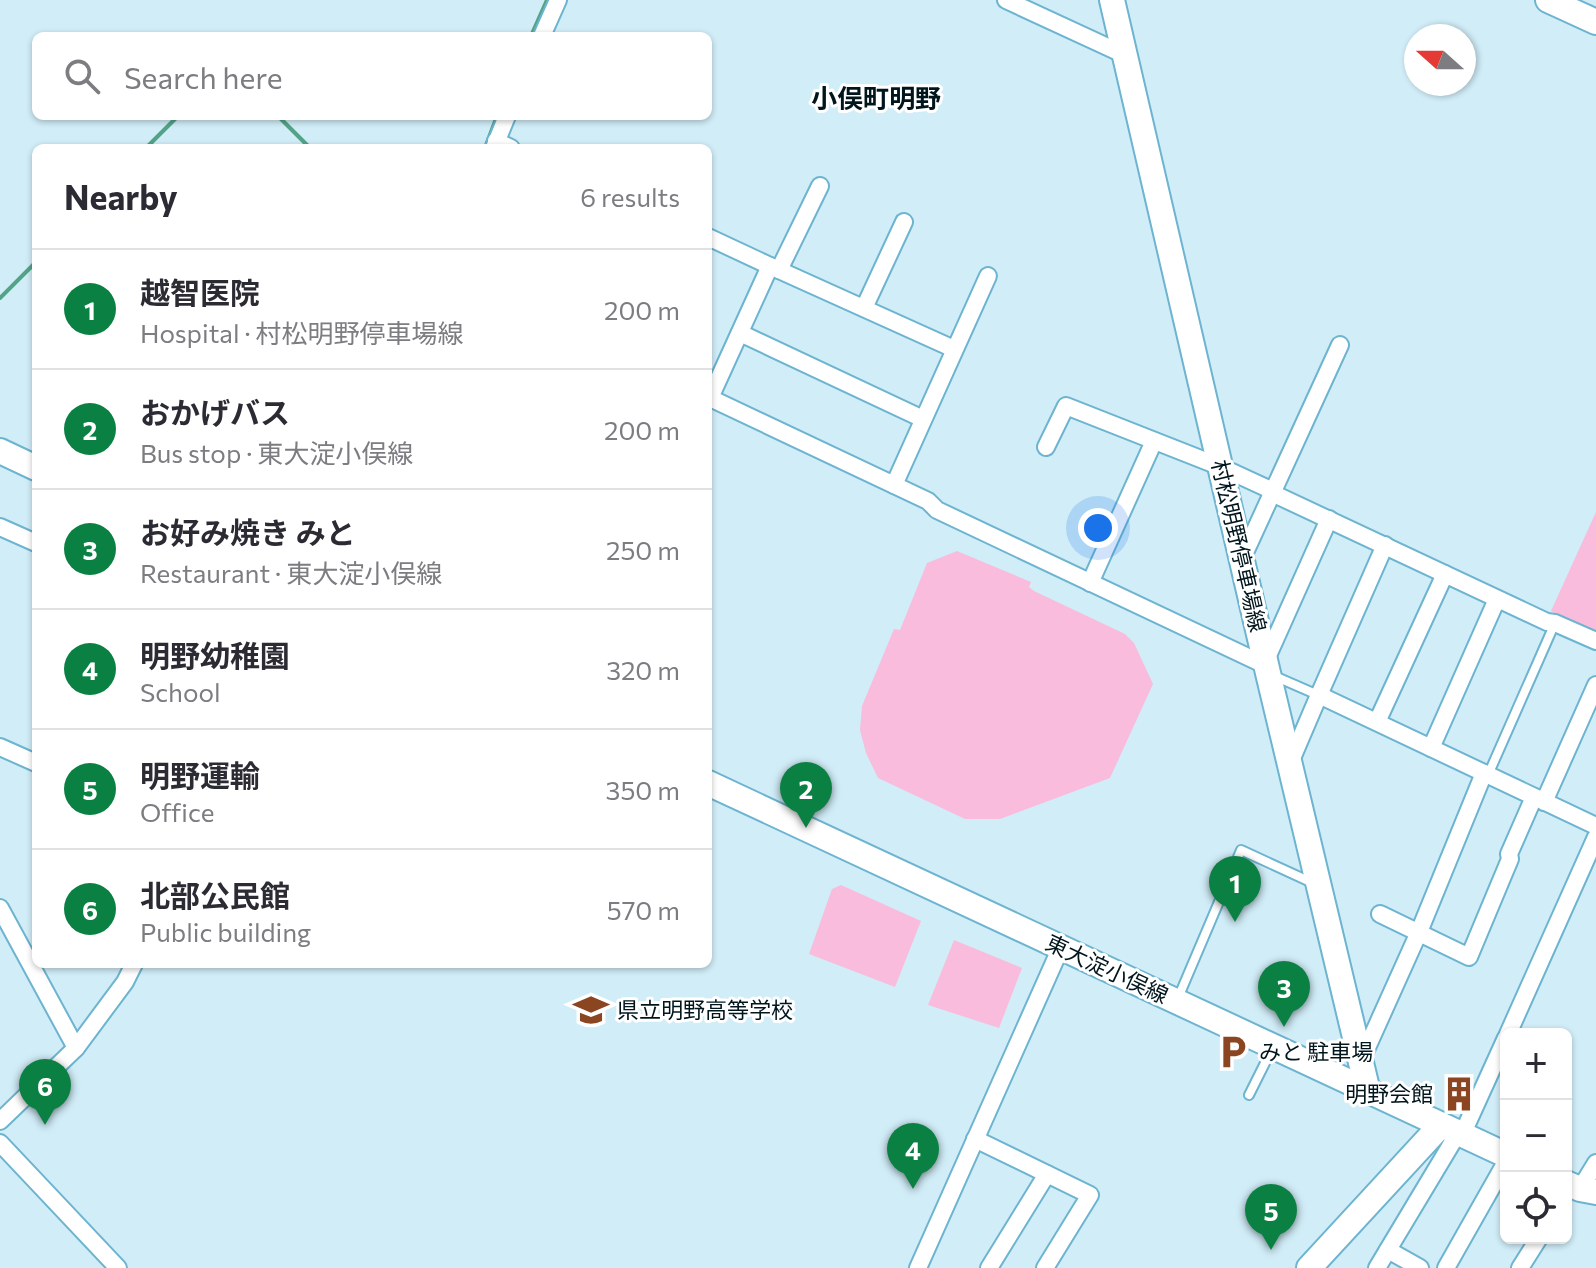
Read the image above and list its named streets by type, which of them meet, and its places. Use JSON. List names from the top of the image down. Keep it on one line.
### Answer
{"streets":{"main road":["村松明野停車場線","東大淀小俣線"]},"crossings":[["村松明野停車場線","東大淀小俣線"]],"districts":["小俣町明野"],"places":{"school or university":["県立明野高等学校"],"parking":["みと 駐車場"],"building":["明野会館"]},"north":"left","page":{"search":"Search here","heading":["Nearby","6 results"],"list":[{"mark":"1","name":"越智医院","note":"Hospital · 村松明野停車場線","value":"200 m"},{"mark":"2","name":"おかげバス","note":"Bus stop · 東大淀小俣線","value":"200 m"},{"mark":"3","name":"お好み焼き みと","note":"Restaurant · 東大淀小俣線","value":"250 m"},{"mark":"4","name":"明野幼稚園","note":"School","value":"320 m"},{"mark":"5","name":"明野運輸","note":"Office","value":"350 m"},{"mark":"6","name":"北部公民館","note":"Public building","value":"570 m"}],"pins":["2","1","3","6","4","5"],"map_buttons":["+","−"]}}
